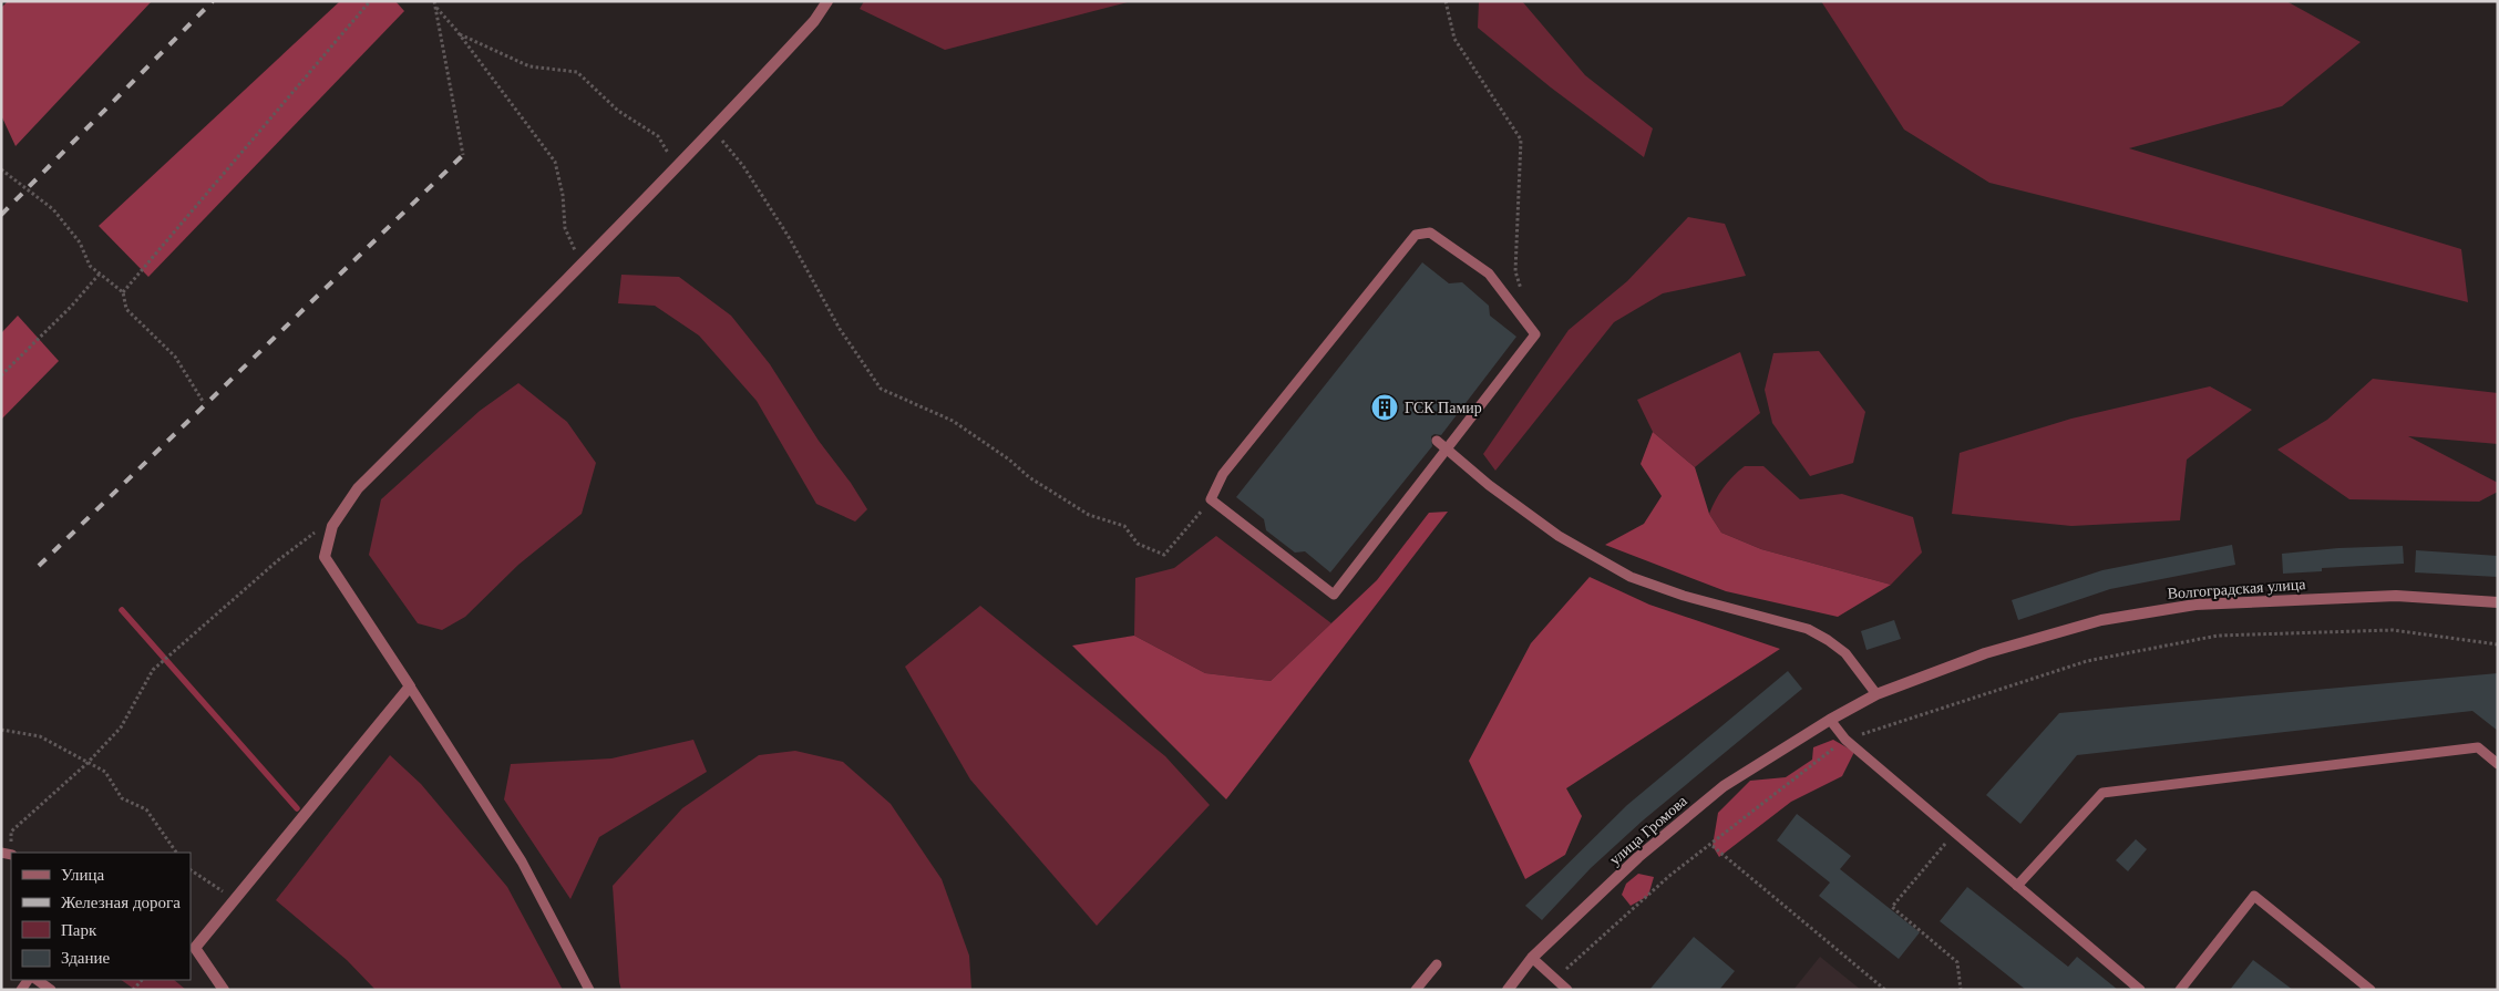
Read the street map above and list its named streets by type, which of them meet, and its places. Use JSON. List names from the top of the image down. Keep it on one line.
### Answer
{"streets":{"street":["Волгоградская улица","улица Громова"]},"crossings":[["Волгоградская улица","улица Громова"]],"places":{"building":["ГСК Памир"]},"legend":["Улица","Железная дорога","Парк","Здание"]}
